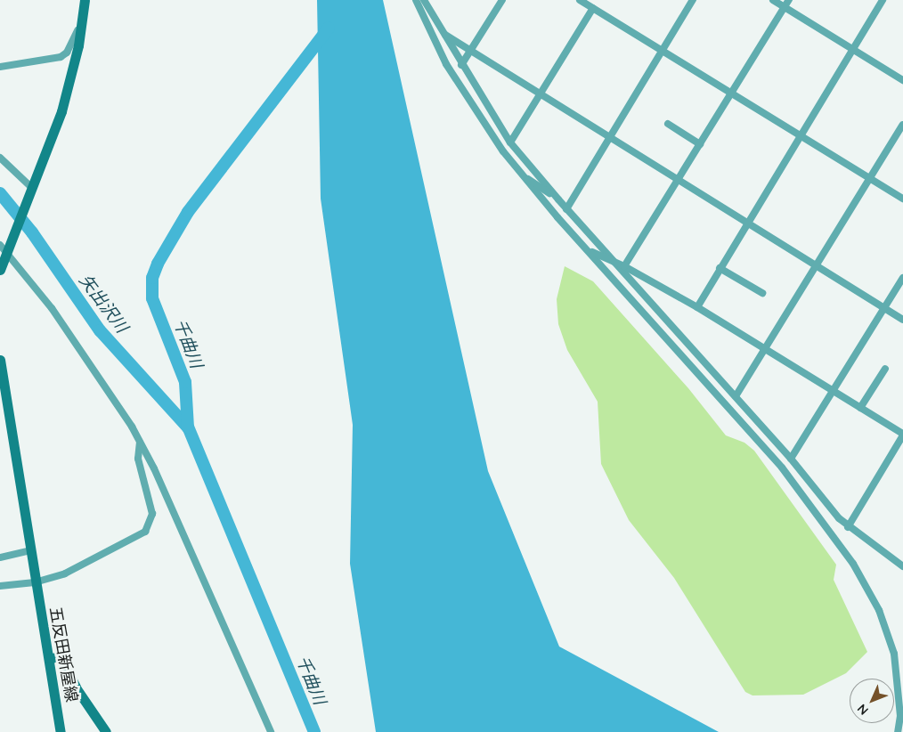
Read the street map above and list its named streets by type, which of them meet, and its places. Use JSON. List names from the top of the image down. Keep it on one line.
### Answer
{"streets":{"street":["五反田新屋線"]},"water":["矢出沢川","千曲川"],"north":"bottom left"}
